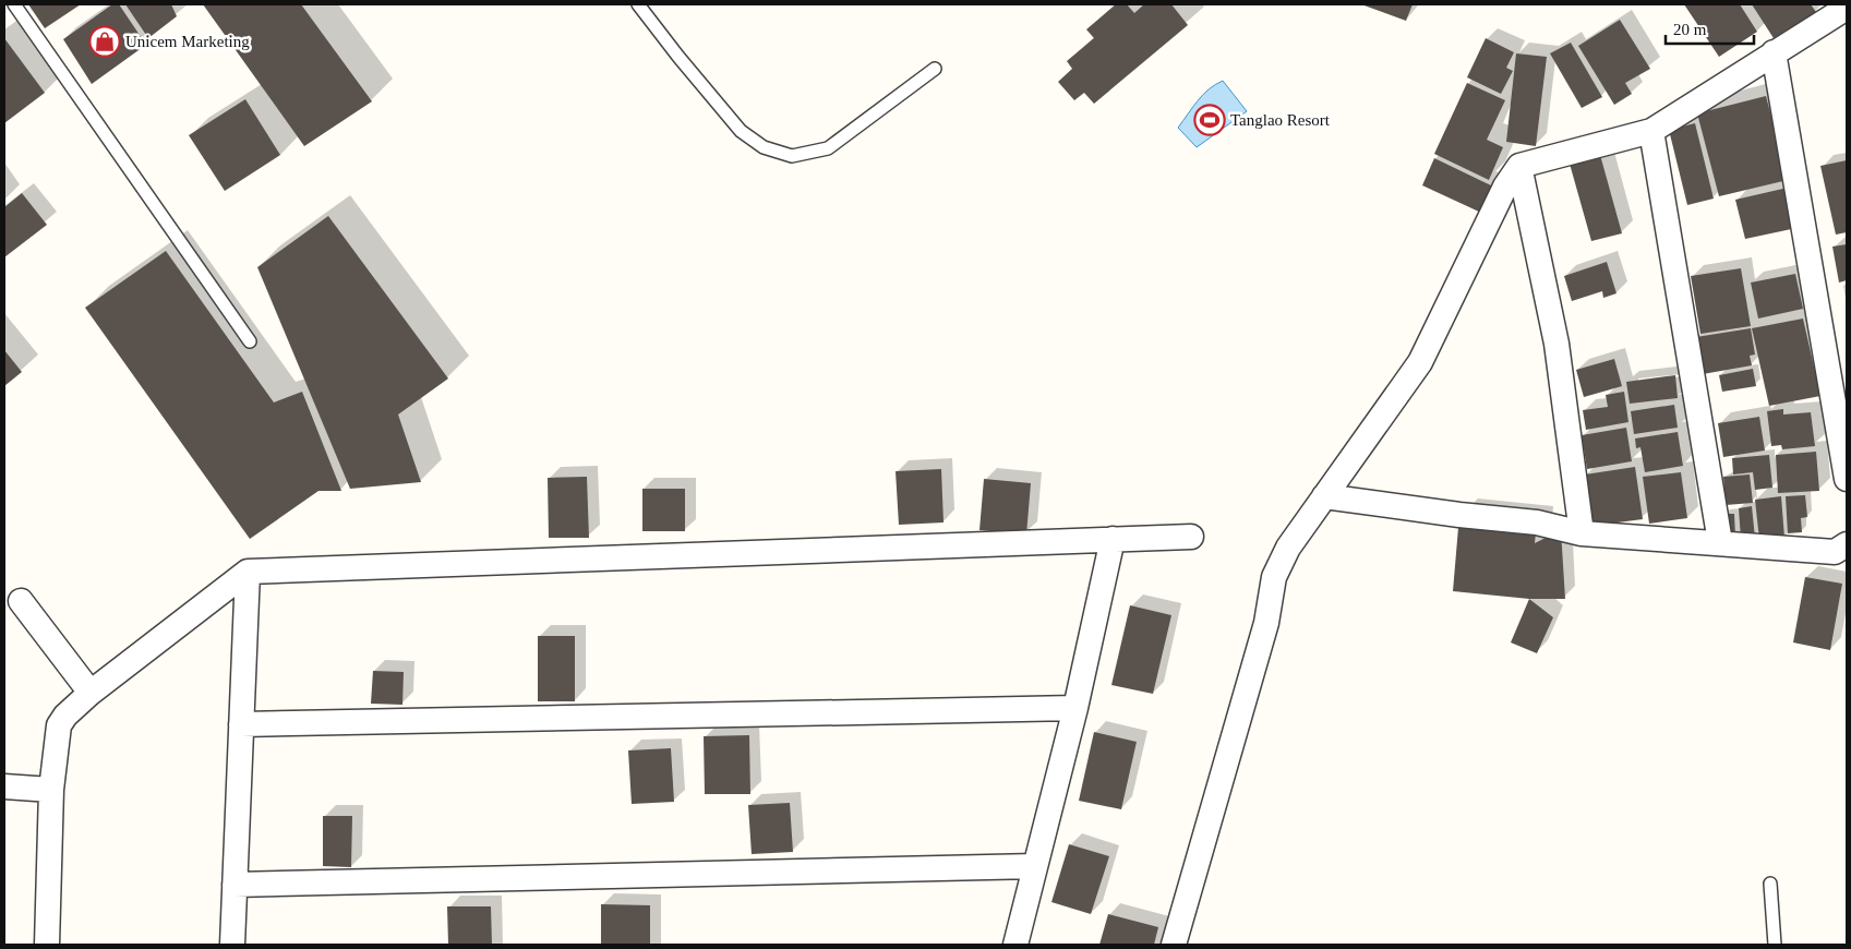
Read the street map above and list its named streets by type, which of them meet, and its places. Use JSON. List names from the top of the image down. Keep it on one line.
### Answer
{"places":{"shop":["Unicem Marketing"],"sports":["Tanglao Resort"]},"scale_bar":"20 m"}
